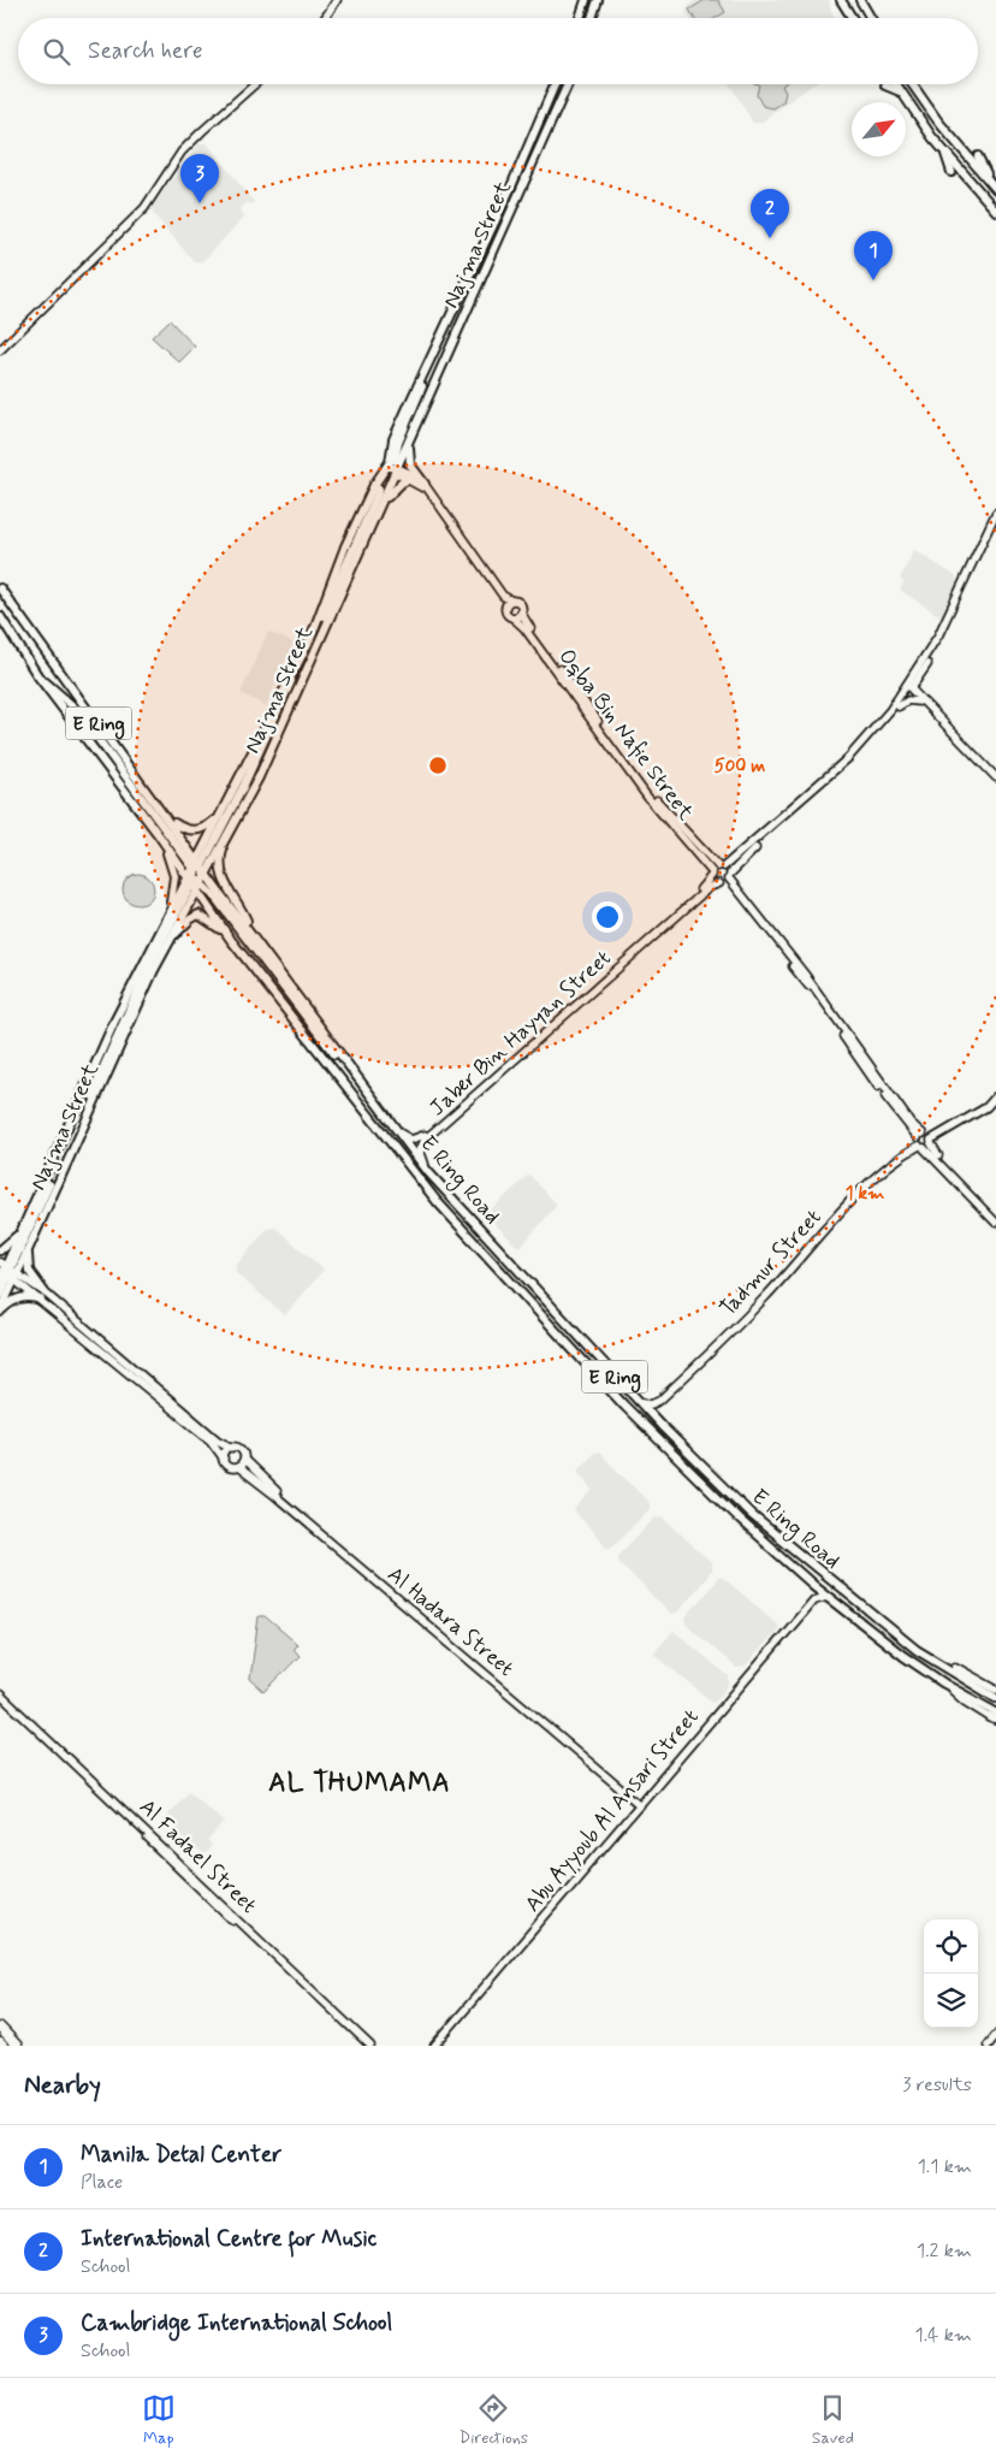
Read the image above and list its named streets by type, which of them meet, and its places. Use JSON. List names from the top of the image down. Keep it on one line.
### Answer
{"streets":{"main road":["Najma Street","E Ring","E Ring Road"],"street":["Oqba Bin Nafie Street","Jaber Bin Hayyan Street","Tadmur Street","Al Hadara Street","Abu Ayyoub Al Ansari Street","Al Fadael Street"]},"crossings":[["Najma Street","E Ring Road"],["Oqba Bin Nafie Street","Jaber Bin Hayyan Street"],["Jaber Bin Hayyan Street","E Ring Road"],["Al Hadara Street","Abu Ayyoub Al Ansari Street"]],"districts":["AL THUMAMA"],"north":"top right","page":{"search":"Search here","pins":["3","2","1"],"heading":["Nearby","3 results"],"list":[{"mark":"1","name":"Manila Detal Center","note":"Place","value":"1.1 km"},{"mark":"2","name":"International Centre for Music","note":"School","value":"1.2 km"},{"mark":"3","name":"Cambridge International School","note":"School","value":"1.4 km"}],"nav":["Map","Directions","Saved"]},"rings":["500 m","1 km"]}
